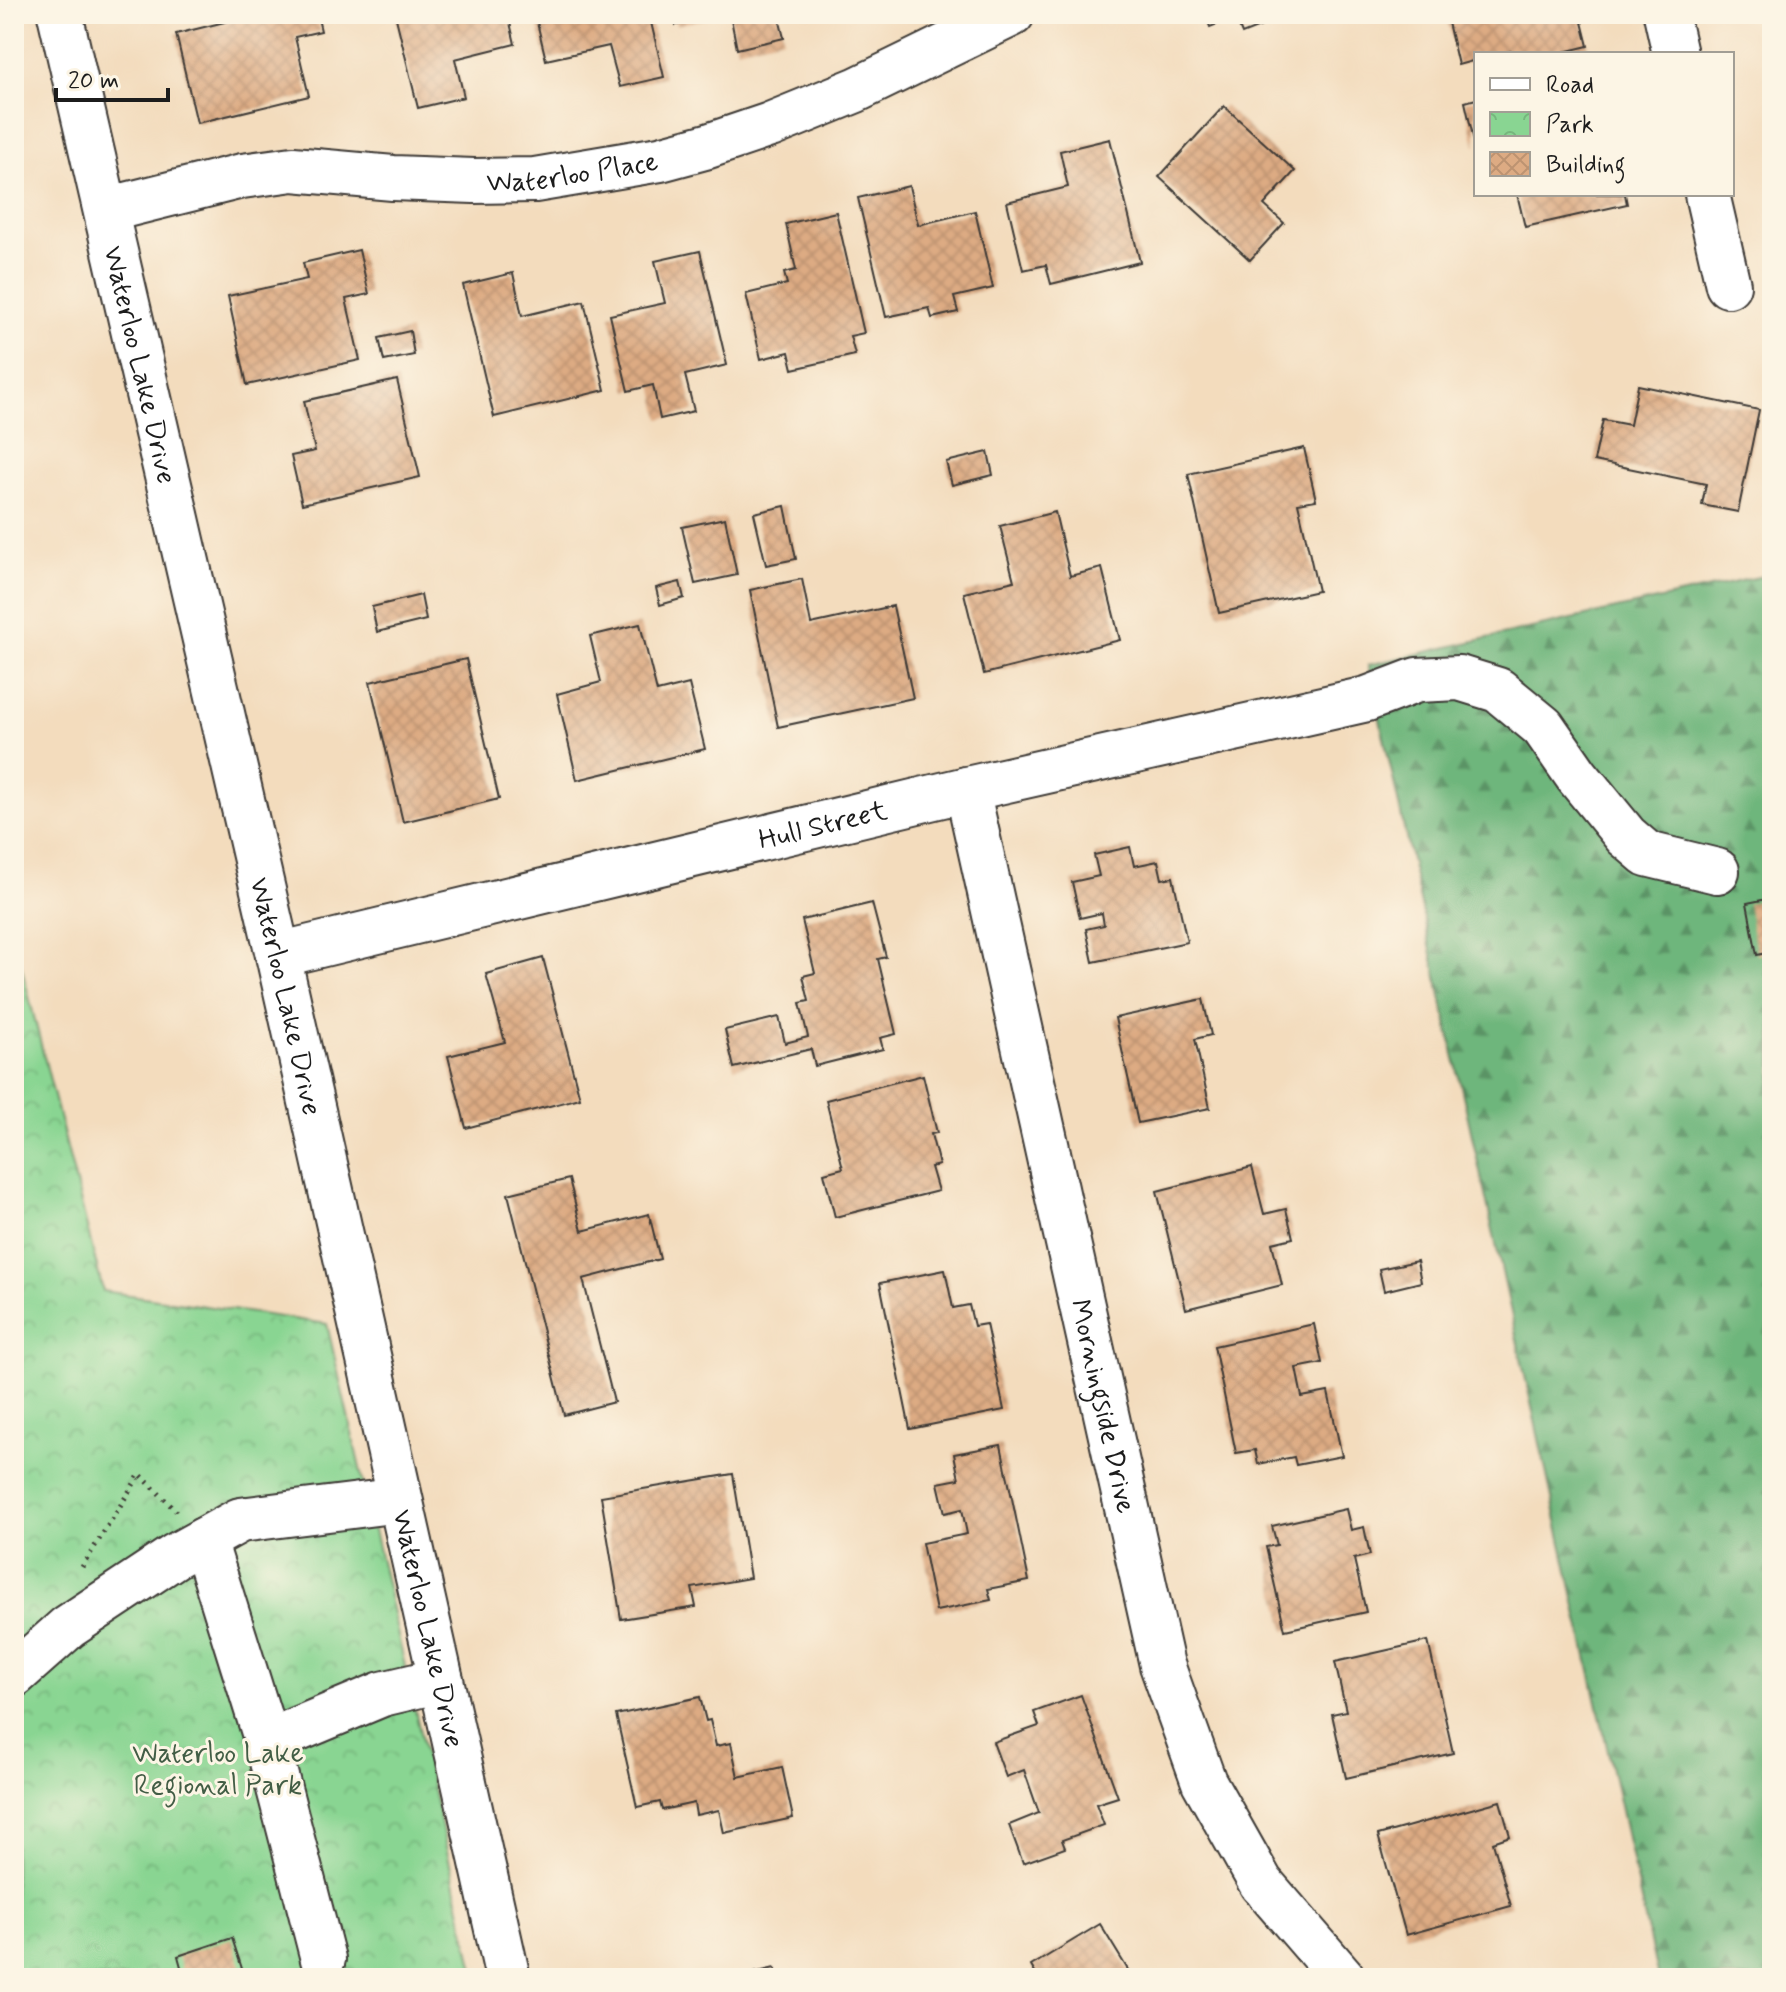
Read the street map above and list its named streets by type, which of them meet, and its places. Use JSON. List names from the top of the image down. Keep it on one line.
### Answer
{"streets":{"street":["Waterloo Place","Waterloo Lake Drive","Hull Street","Morningside Drive"]},"crossings":[["Waterloo Place","Waterloo Lake Drive"],["Waterloo Lake Drive","Hull Street"],["Hull Street","Morningside Drive"]],"parks":["Waterloo Lake Regional Park"],"legend":["Road","Park","Building"],"scale_bar":"20 m"}
